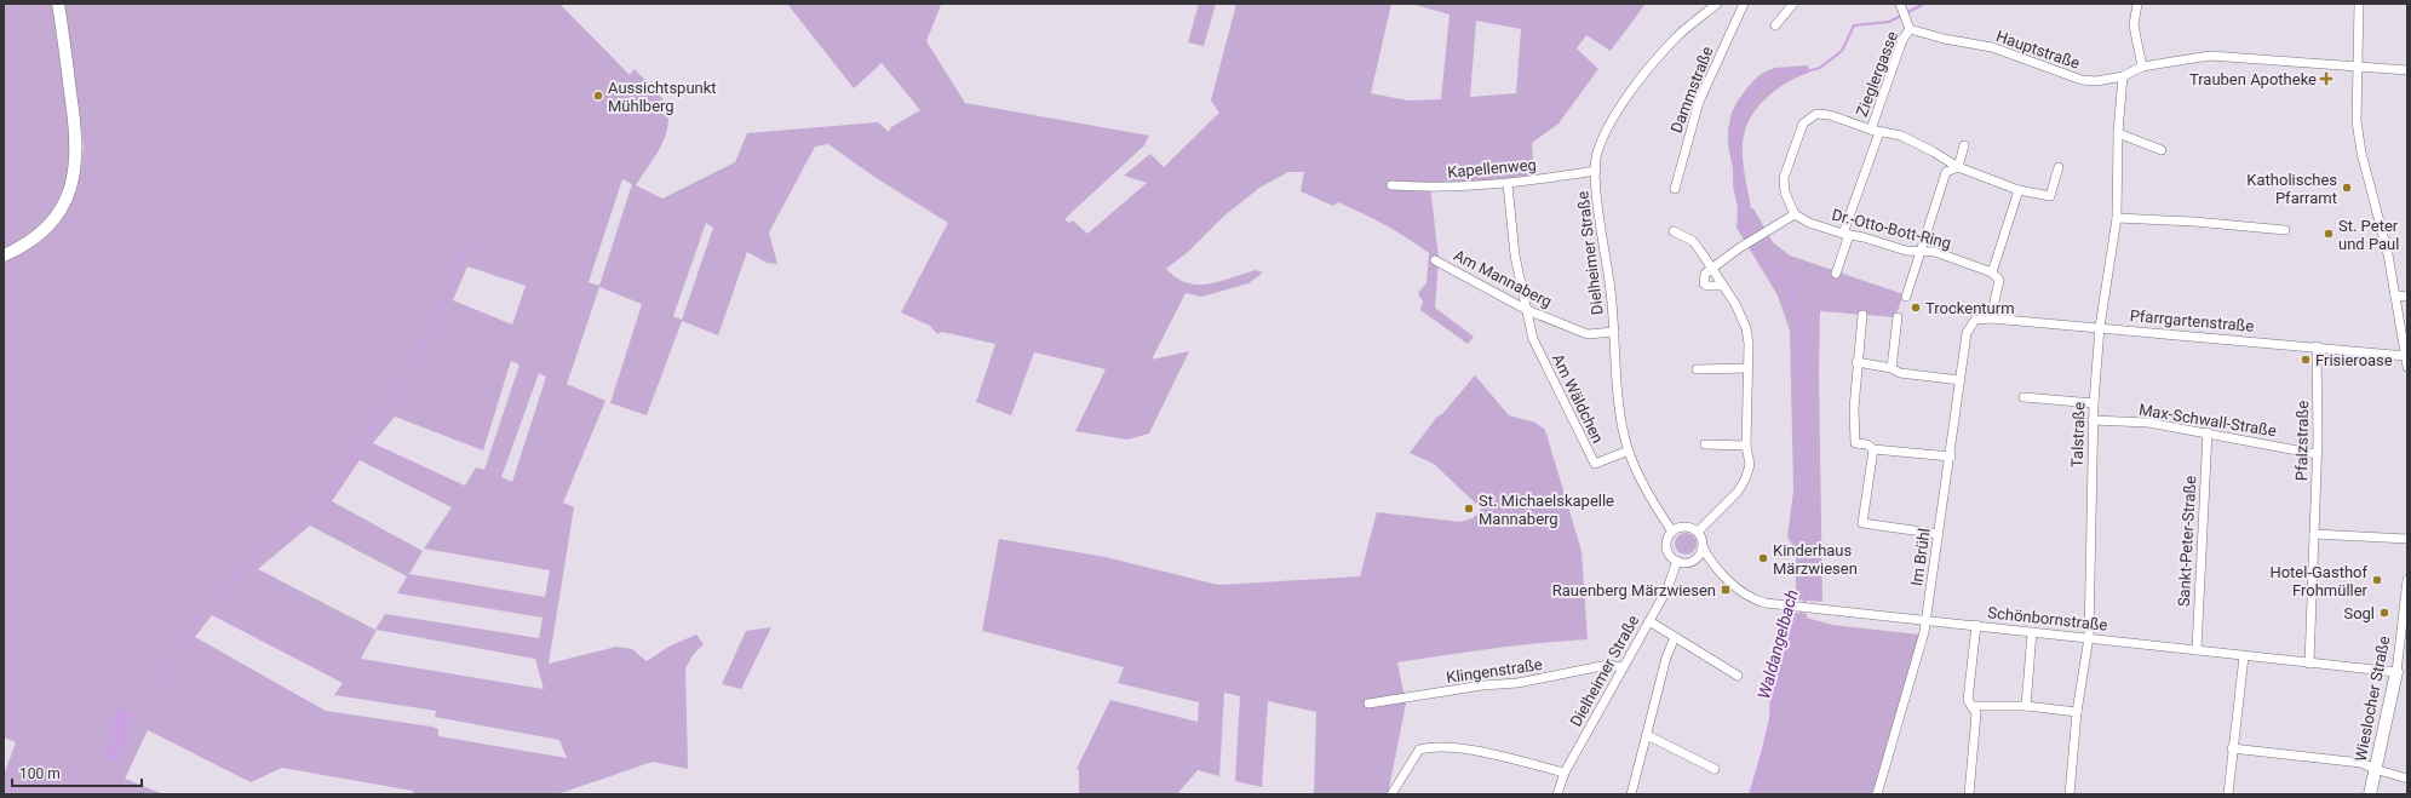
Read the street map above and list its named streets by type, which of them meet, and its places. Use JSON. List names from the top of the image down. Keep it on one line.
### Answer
{"streets":{"street":["Hauptstraße","Zieglergasse","Dammstraße","Kapellenweg","Dr.-Otto-Bott-Ring","Dielheimer Straße","Am Mannaberg","Pfarrgartenstraße","Am Wäldchen","Max-Schwall-Straße","Talstraße","Pfalzstraße","Sankt-Peter-Straße","Im Brühl","Schönbornstraße","Klingenstraße","Wieslocher Straße"]},"crossings":[["Hauptstraße","Zieglergasse"],["Hauptstraße","Talstraße"],["Kapellenweg","Dielheimer Straße"],["Dielheimer Straße","Am Mannaberg"],["Dielheimer Straße","Am Wäldchen"],["Dielheimer Straße","Schönbornstraße"],["Dielheimer Straße","Klingenstraße"],["Am Mannaberg","Am Wäldchen"],["Pfarrgartenstraße","Talstraße"],["Pfarrgartenstraße","Pfalzstraße"],["Pfarrgartenstraße","Im Brühl"],["Max-Schwall-Straße","Talstraße"],["Max-Schwall-Straße","Pfalzstraße"],["Max-Schwall-Straße","Sankt-Peter-Straße"],["Talstraße","Schönbornstraße"],["Pfalzstraße","Schönbornstraße"],["Sankt-Peter-Straße","Schönbornstraße"],["Im Brühl","Schönbornstraße"],["Schönbornstraße","Wieslocher Straße"]],"water":["Waldangelbach"],"places":{"health":["Trauben Apotheke"],"other":["Aussichtspunkt Mühlberg","Katholisches Pfarramt","St. Peter und Paul","Trockenturm","Frisieroase","St. Michaelskapelle Mannaberg","Kinderhaus Märzwiesen","Hotel-Gasthof Frohmüller","Sogl"],"transit":["Rauenberg Märzwiesen"]},"scale_bar":"100 m"}
